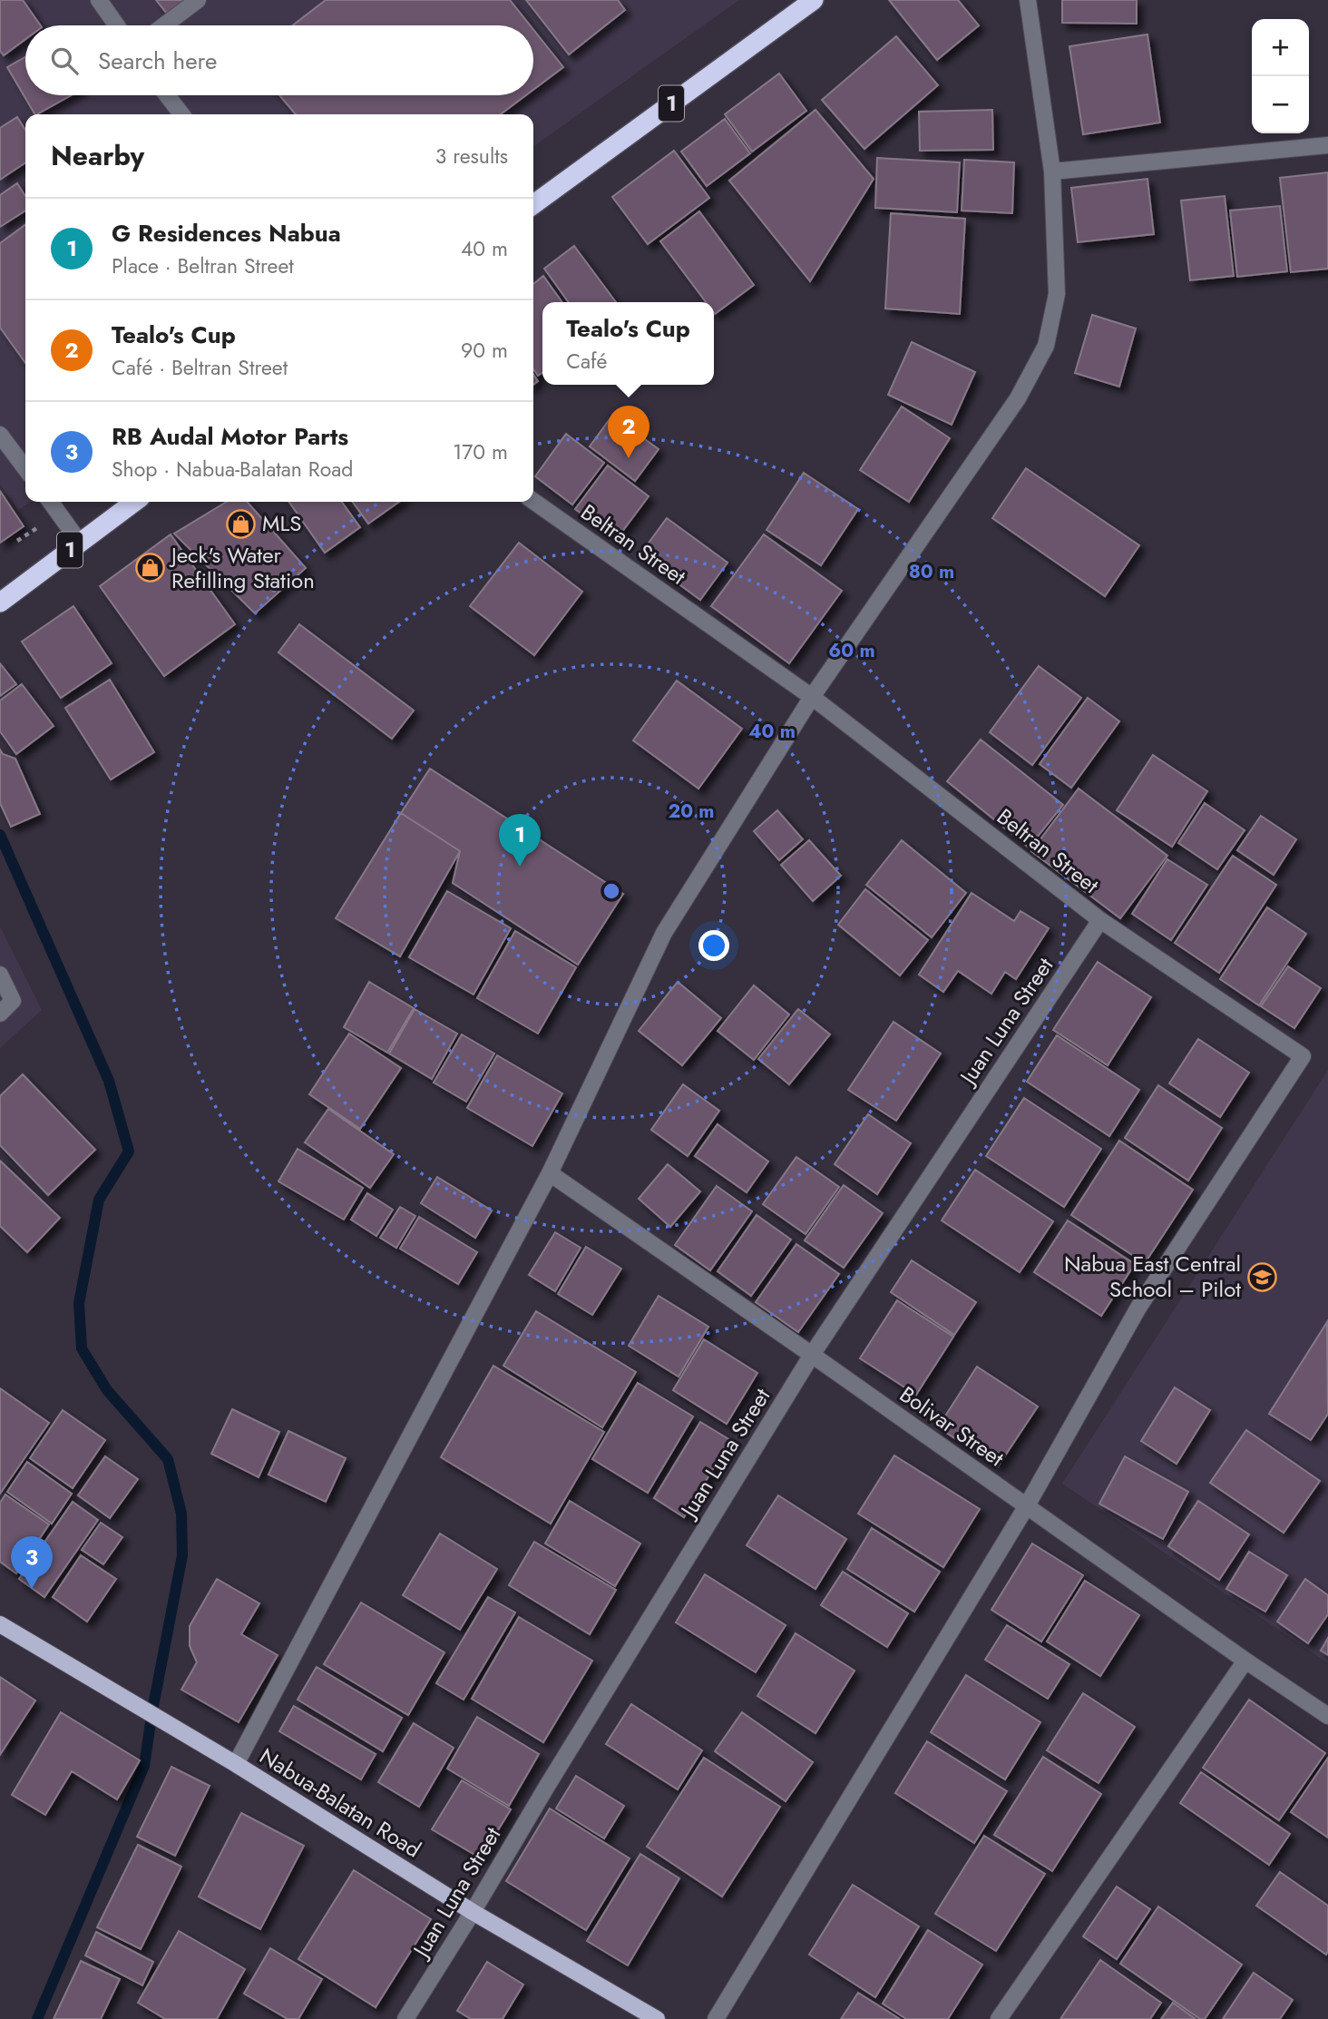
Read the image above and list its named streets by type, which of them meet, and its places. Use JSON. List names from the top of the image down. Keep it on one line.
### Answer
{"streets":{"highway":["1"],"main road":["Nabua-Balatan Road"],"street":["Beltran Street","Juan Luna Street","Bolivar Street"]},"crossings":[["Beltran Street","Juan Luna Street"],["Beltran Street","Bolivar Street"],["Juan Luna Street","Bolivar Street"],["Juan Luna Street","Nabua-Balatan Road"]],"places":{"shop":["MLS","Jeck's Water Refilling Station"],"school or university":["Nabua East Central School – Pilot"]},"page":{"map_buttons":["+","−"],"search":"Search here","heading":["Nearby","3 results"],"list":[{"mark":"1","name":"G Residences Nabua","note":"Place · Beltran Street","value":"40 m"},{"mark":"2","name":"Tealo's Cup","note":"Café · Beltran Street","value":"90 m"},{"mark":"3","name":"RB Audal Motor Parts","note":"Shop · Nabua-Balatan Road","value":"170 m"}],"popup":["Tealo's Cup","Café"],"pins":["2","1","3"]},"rings":["80 m","60 m","40 m","20 m"]}
